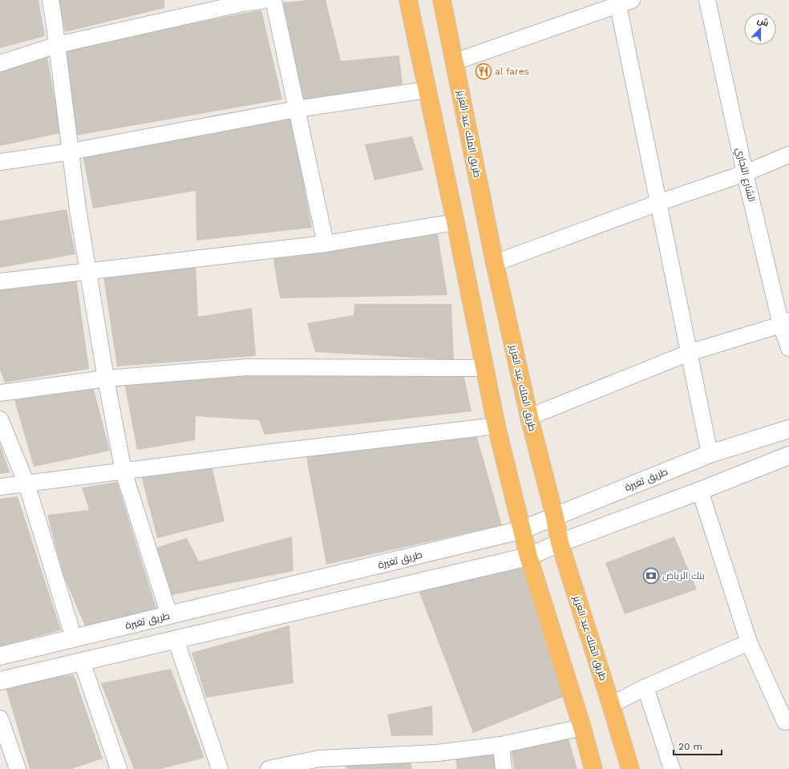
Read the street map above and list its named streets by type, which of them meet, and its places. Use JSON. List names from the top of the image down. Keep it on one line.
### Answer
{"streets":{"highway":["طريق الملك عبد العزيز"],"main road":["طريق تغيرة"],"street":["الشارع التجاري"]},"crossings":[["طريق الملك عبد العزيز","طريق تغيرة"]],"places":{"restaurant":["al fares"],"bank":["بنك الرياض"]},"scale_bar":"20 m","north":"top"}
